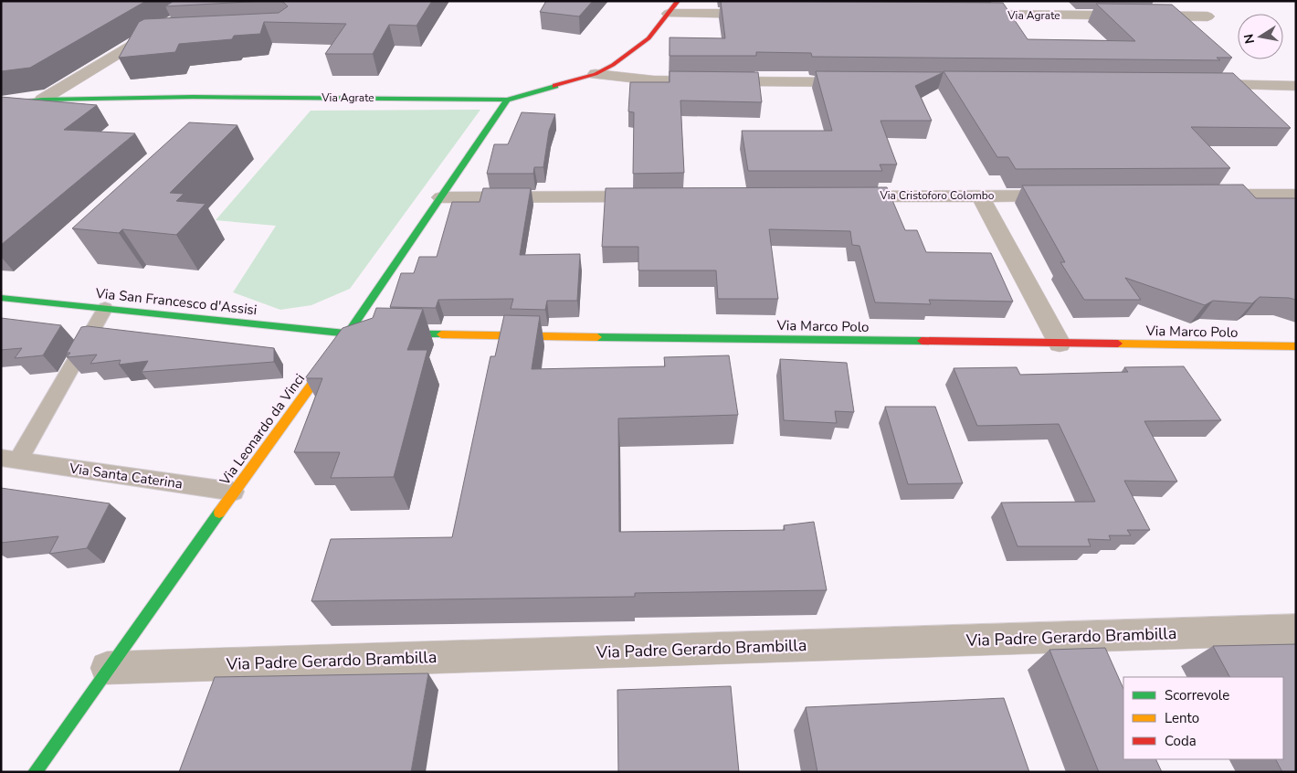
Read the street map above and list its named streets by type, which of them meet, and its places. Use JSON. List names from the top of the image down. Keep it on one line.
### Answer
{"streets":{"street":["Via Agrate","Via Cristoforo Colombo","Via San Francesco d'Assisi","Via Marco Polo","Via Leonardo da Vinci","Via Padre Gerardo Brambilla"],"lane":["Via Santa Caterina"]},"crossings":[["Via Agrate","Via Leonardo da Vinci"],["Via San Francesco d'Assisi","Via Marco Polo"],["Via San Francesco d'Assisi","Via Leonardo da Vinci"],["Via San Francesco d'Assisi","Via Santa Caterina"],["Via Marco Polo","Via Leonardo da Vinci"],["Via Leonardo da Vinci","Via Santa Caterina"],["Via Leonardo da Vinci","Via Padre Gerardo Brambilla"]],"legend":["Scorrevole","Lento","Coda"],"north":"left"}
